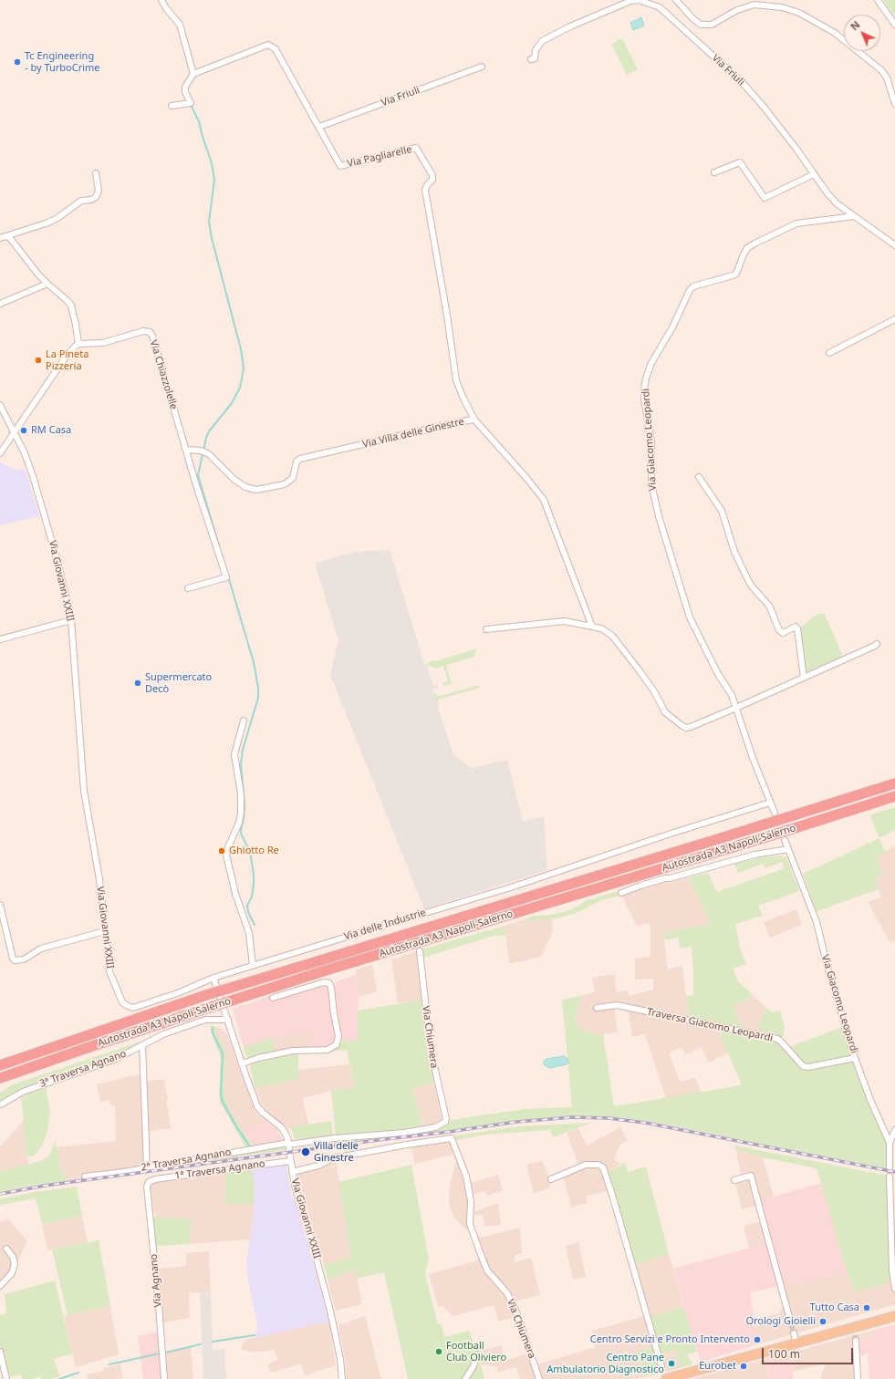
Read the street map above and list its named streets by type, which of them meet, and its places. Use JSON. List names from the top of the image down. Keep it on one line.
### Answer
{"streets":{"highway":["Autostrada A3 Napoli-Salerno"],"street":["Via Friuli","Via Pagliarelle","Via Chiazzolelle","Via Villa delle Ginestre","Via Giacomo Leopardi","Via Giovanni XXIII","Via delle Industrie","Traversa Giacomo Leopardi","Via Chiumera","3ª Traversa Agnano","2ª Traversa Agnano","1ª Traversa Agnano","Via Agnano"]},"crossings":[["Via Friuli","Via Pagliarelle"],["Via Friuli","Via Giacomo Leopardi"],["Via Pagliarelle","Via Villa delle Ginestre"],["Via Chiazzolelle","Via Villa delle Ginestre"],["Via Giacomo Leopardi","Via delle Industrie"],["Via Giacomo Leopardi","Traversa Giacomo Leopardi"],["Via Giovanni XXIII","Via delle Industrie"],["Via Giovanni XXIII","Via Chiumera"],["Via Giovanni XXIII","3ª Traversa Agnano"],["Via Giovanni XXIII","2ª Traversa Agnano"],["Via Giovanni XXIII","1ª Traversa Agnano"],["Via Chiumera","2ª Traversa Agnano"],["1ª Traversa Agnano","Via Agnano"]],"places":["Tc Engineering - by TurboCrime","La Pineta Pizzeria","RM Casa","Supermercato Decò","Ghiotto Re","Villa delle Ginestre","Tutto Casa","Orologi Gioielli","Centro Servizi e Pronto Intervento","Football Club Oliviero","Centro Pane Ambulatorio Diagnostico","Eurobet"],"scale_bar":"100 m","north":"top left"}
